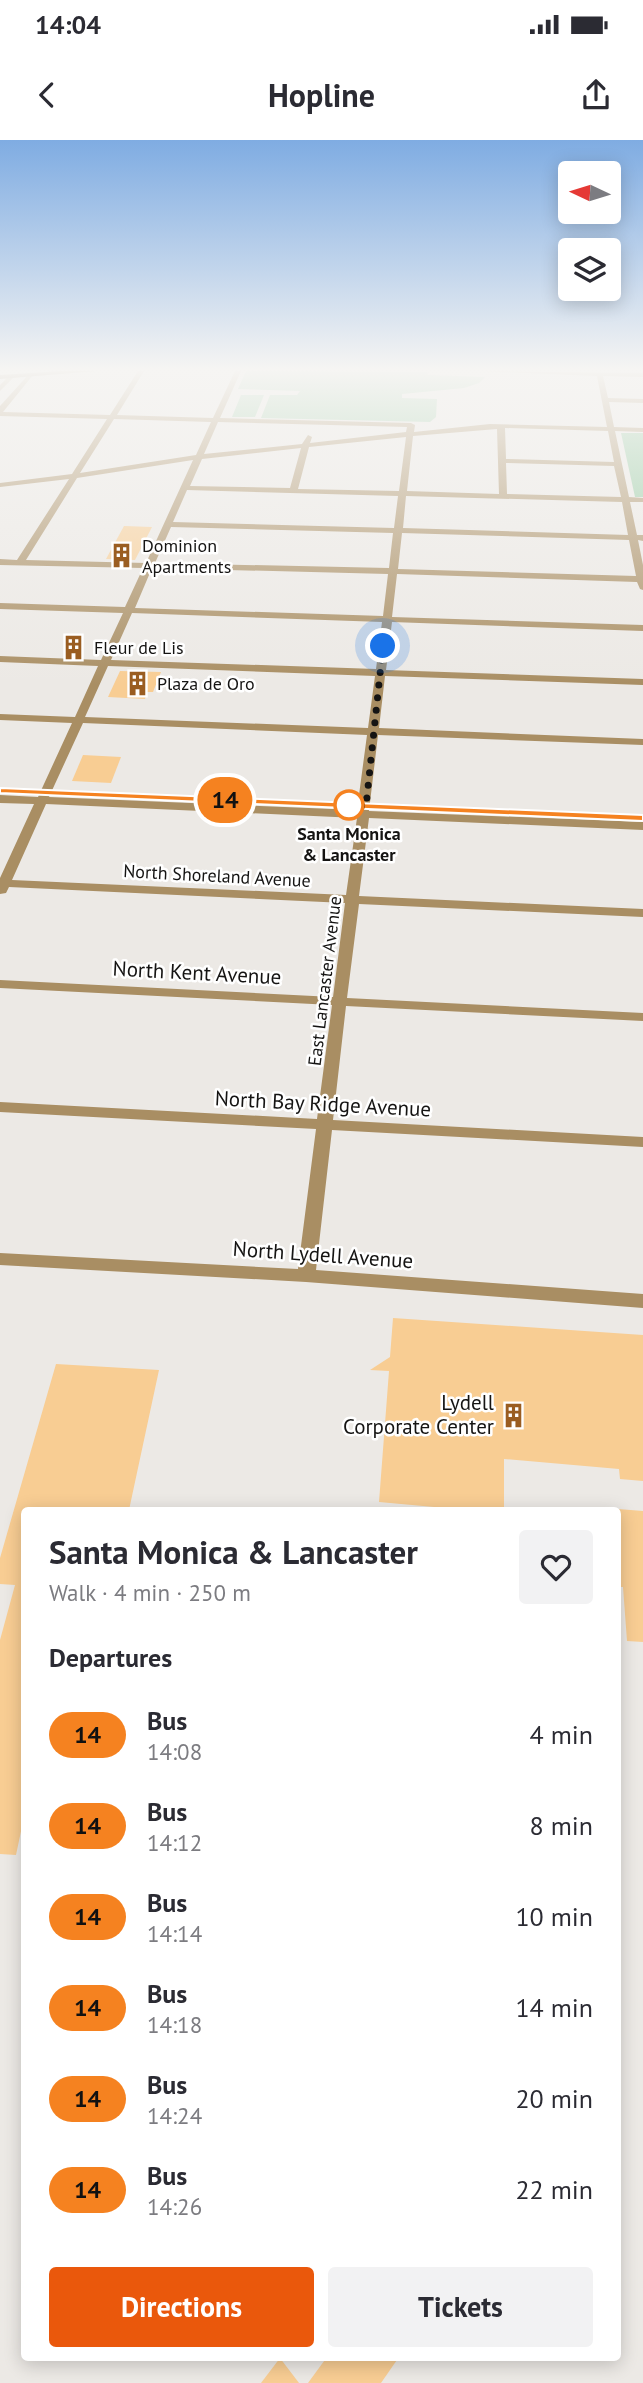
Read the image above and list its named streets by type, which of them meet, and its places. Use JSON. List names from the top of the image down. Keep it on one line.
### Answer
{"streets":{"street":["North Shoreland Avenue","North Kent Avenue","East Lancaster Avenue","North Bay Ridge Avenue","North Lydell Avenue"]},"crossings":[["North Shoreland Avenue","East Lancaster Avenue"],["North Kent Avenue","East Lancaster Avenue"],["East Lancaster Avenue","North Bay Ridge Avenue"],["East Lancaster Avenue","North Lydell Avenue"]],"places":{"building":["Dominion Apartments","Fleur de Lis","Plaza de Oro","Lydell Corporate Center"],"other":["Santa Monica & Lancaster"]},"lines":["bus line 14"],"north":"left","page":{"status":"14:04","header":"Hopline","on_map":"14","heading":[["Santa Monica & Lancaster","Walk · 4 min · 250 m"],"Departures"],"list":[{"mark":"14","name":"Bus","note":"14:08","value":"4 min"},{"mark":"14","name":"Bus","note":"14:12","value":"8 min"},{"mark":"14","name":"Bus","note":"14:14","value":"10 min"},{"mark":"14","name":"Bus","note":"14:18","value":"14 min"},{"mark":"14","name":"Bus","note":"14:24","value":"20 min"},{"mark":"14","name":"Bus","note":"14:26","value":"22 min"}],"buttons":["Directions","Tickets"]}}
